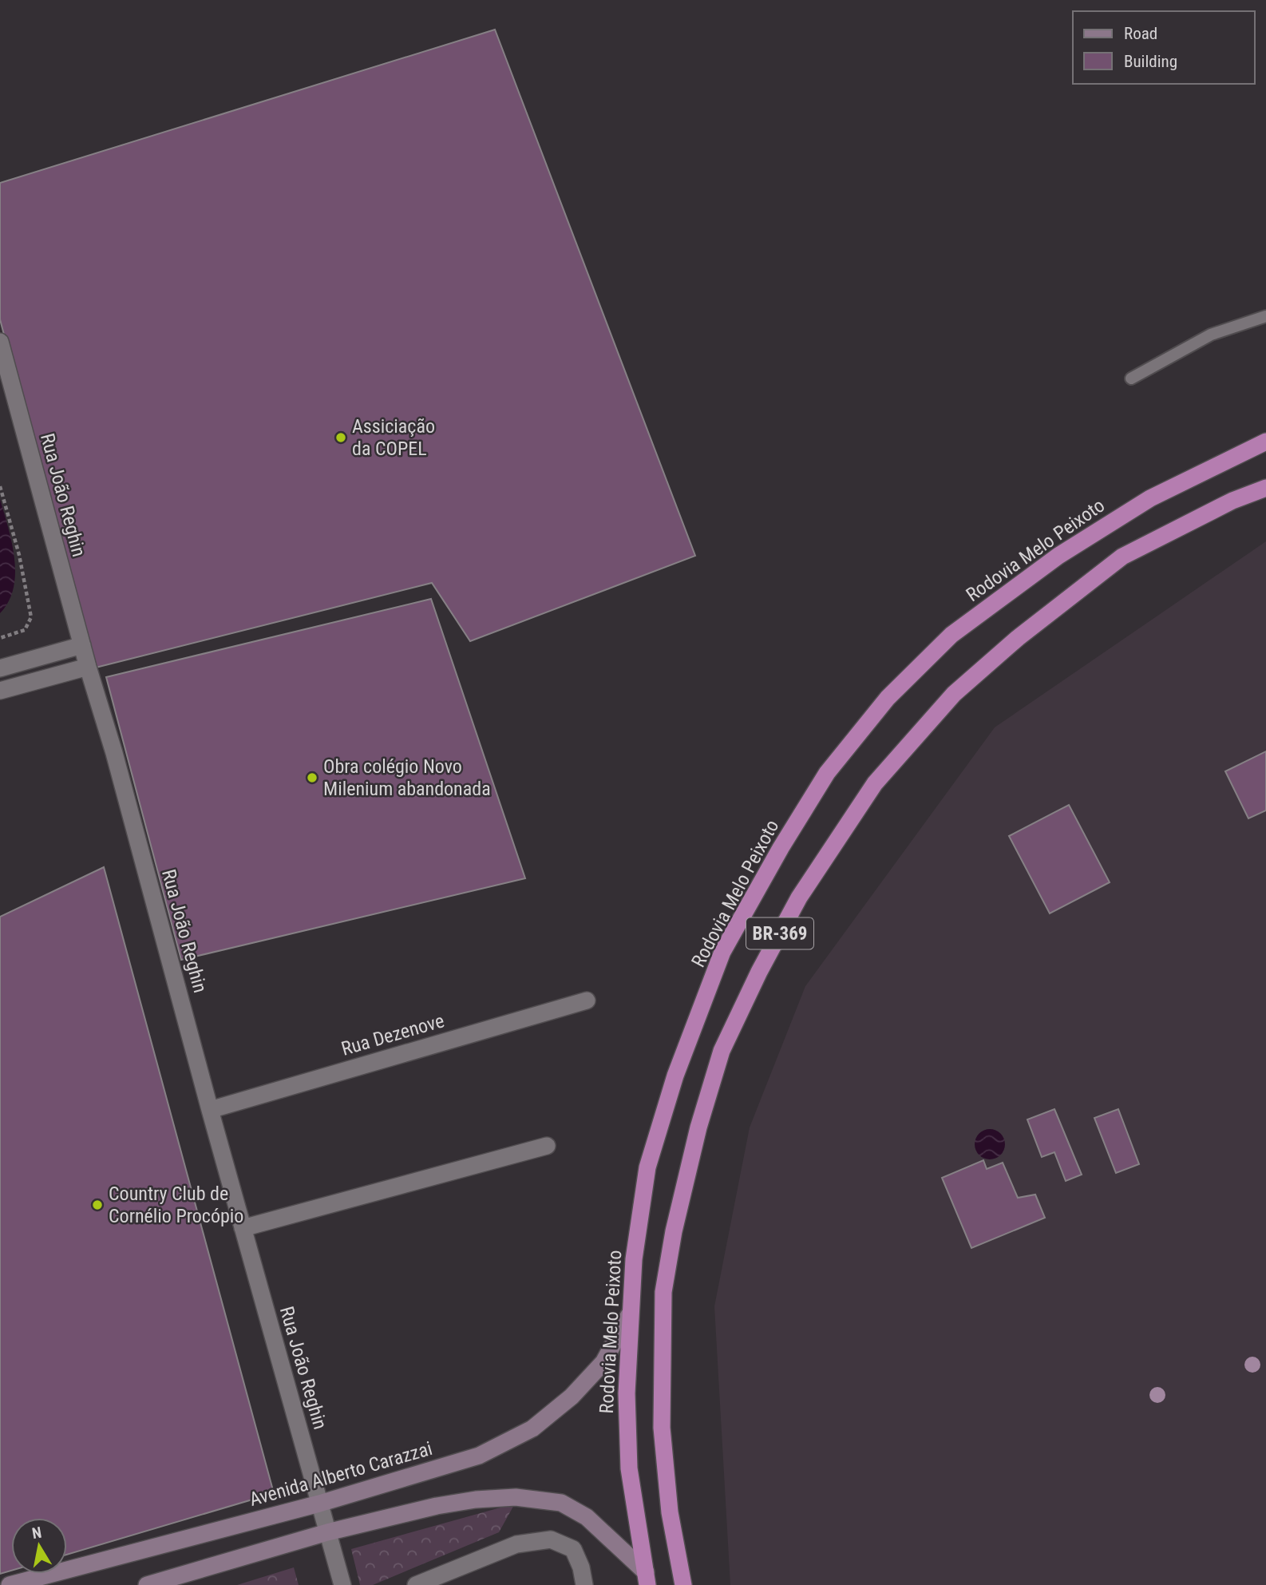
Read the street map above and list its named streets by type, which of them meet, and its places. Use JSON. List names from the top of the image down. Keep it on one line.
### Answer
{"streets":{"highway":["Rodovia Melo Peixoto","BR-369"],"street":["Rua João Reghin","Rua Dezenove","Avenida Alberto Carazzai"]},"crossings":[["Rua João Reghin","Rua Dezenove"],["Rua João Reghin","Avenida Alberto Carazzai"],["Rodovia Melo Peixoto","Avenida Alberto Carazzai"]],"places":["Assiciação da COPEL","Obra colégio Novo Milenium abandonada","Country Club de Cornélio Procópio"],"legend":["Road","Building"],"north":"top"}
